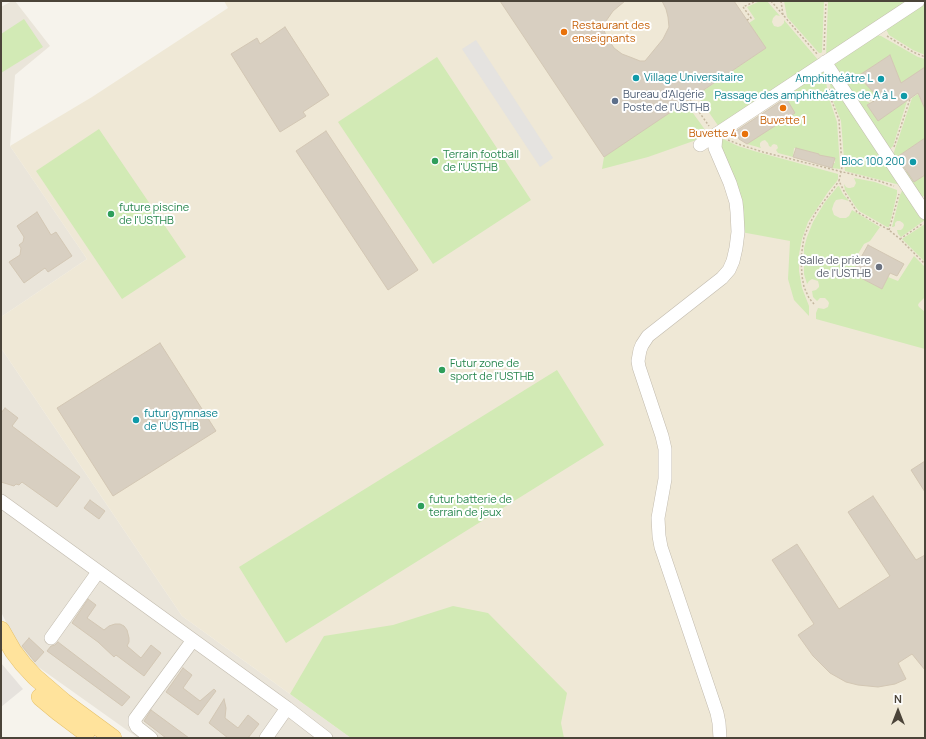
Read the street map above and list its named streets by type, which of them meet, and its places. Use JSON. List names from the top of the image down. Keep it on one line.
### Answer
{"places":["Restaurant des enseignants","Village Universitaire","Amphithéâtre L","Passage des amphithéâtres de A à L","Bureau d'Algérie Poste de l'USTHB","Buvette 1","Buvette 4","Terrain football de l'USTHB","Bloc 100 200","future piscine de l'USTHB","Salle de prière de l'USTHB","Futur zone de sport de l'USTHB","futur gymnase de l'USTHB","futur batterie de terrain de jeux"],"north":"top"}
